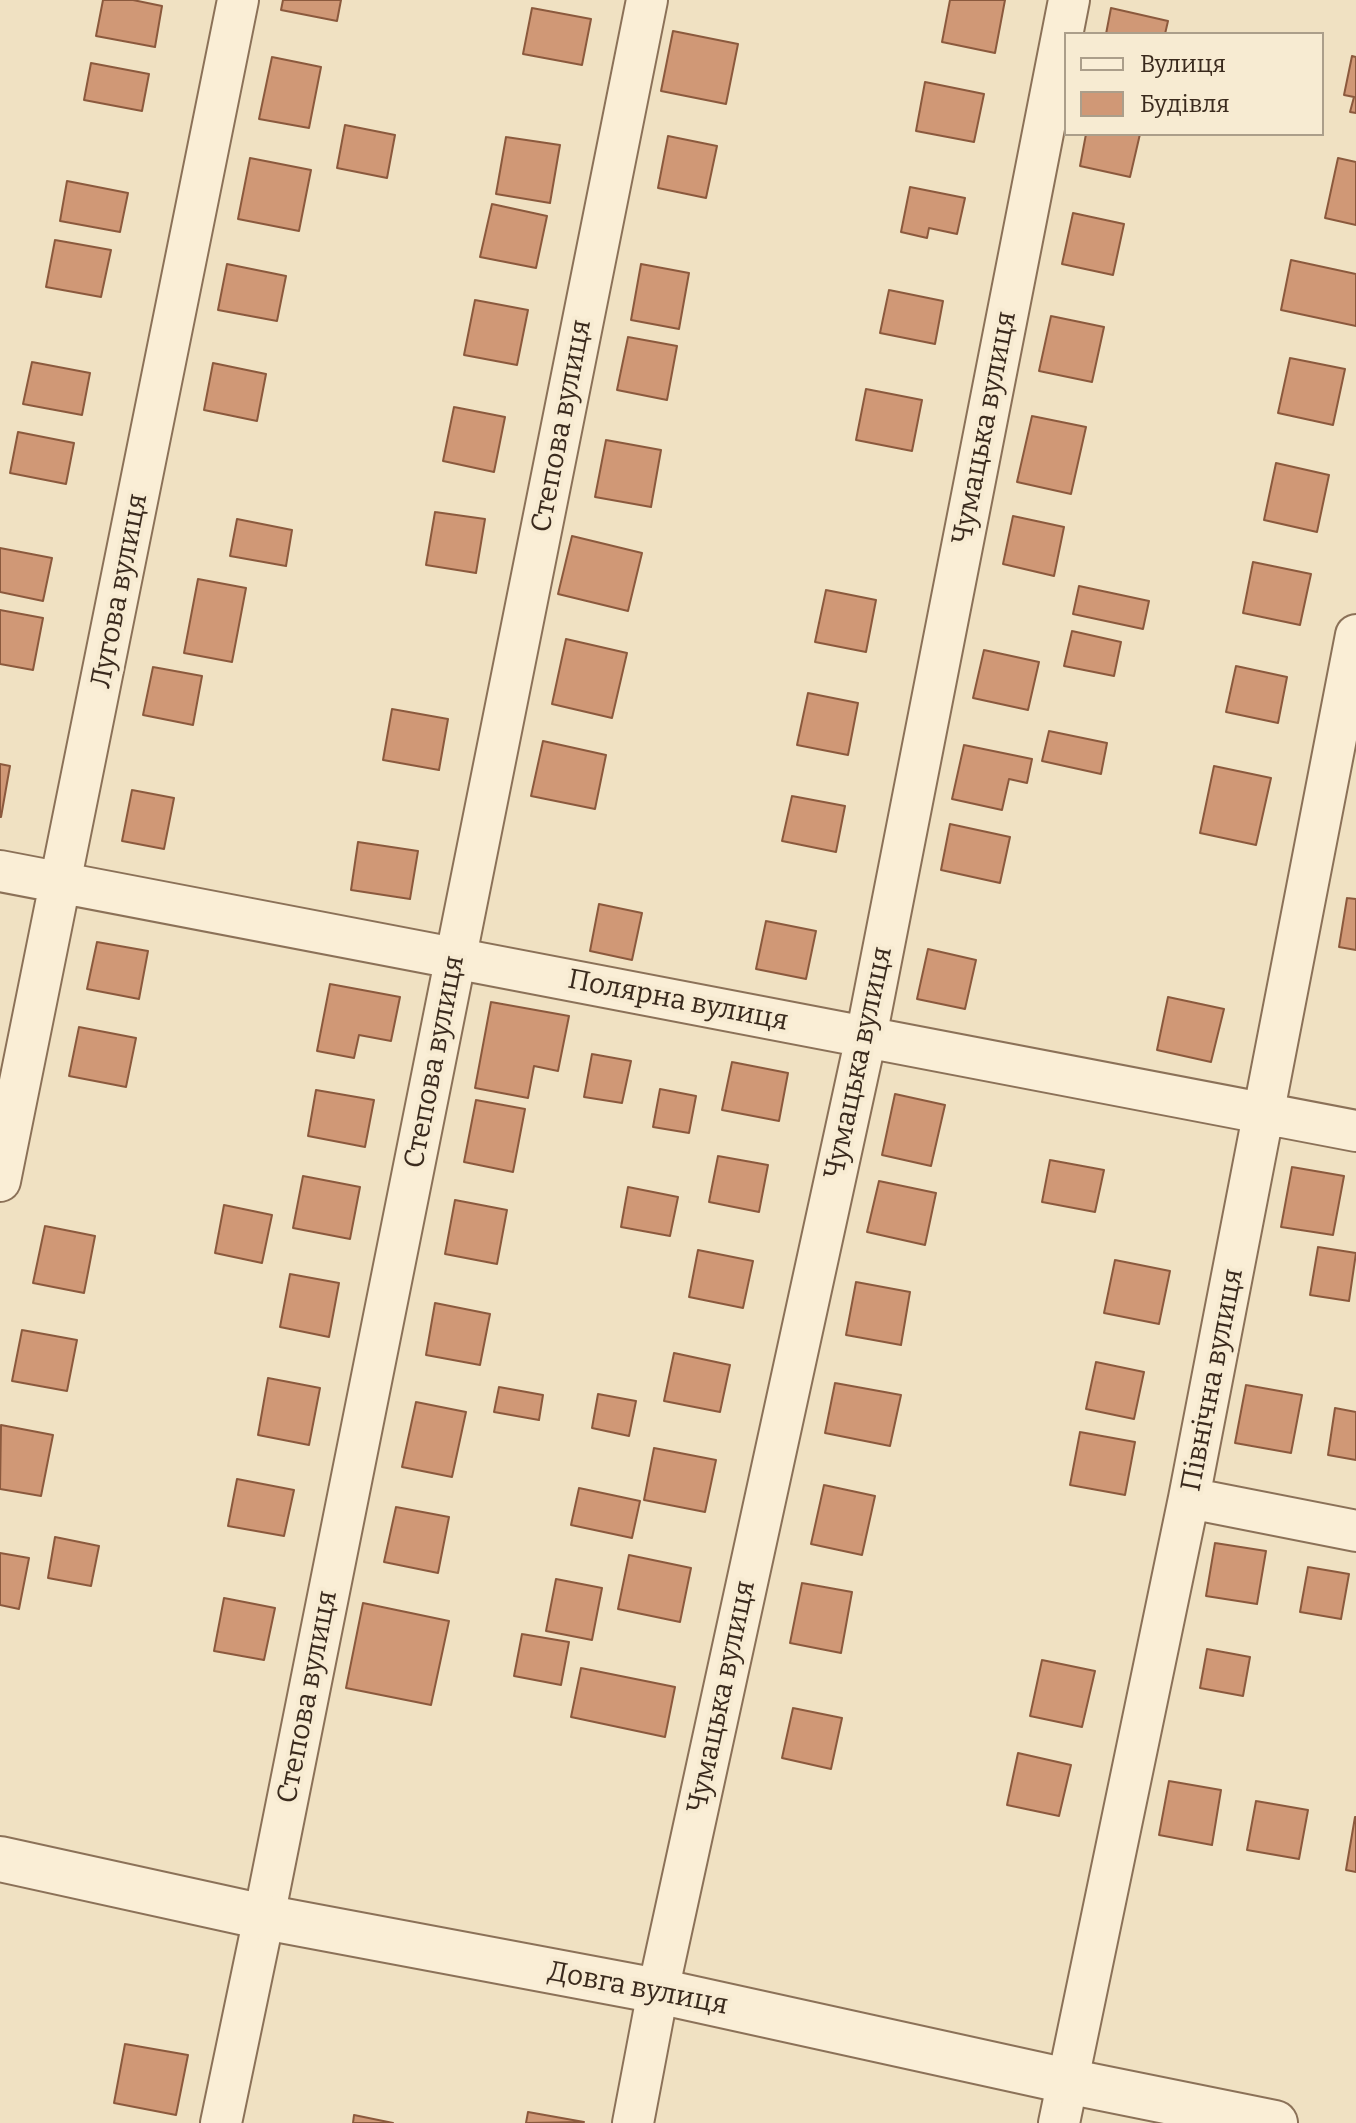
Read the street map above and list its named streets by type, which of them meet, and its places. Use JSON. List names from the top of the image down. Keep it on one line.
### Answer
{"streets":{"street":["Степова вулиця","Чумацька вулиця","Лугова вулиця","Полярна вулиця","Північна вулиця","Довга вулиця"]},"crossings":[["Степова вулиця","Полярна вулиця"],["Степова вулиця","Довга вулиця"],["Чумацька вулиця","Полярна вулиця"],["Чумацька вулиця","Довга вулиця"],["Лугова вулиця","Полярна вулиця"],["Полярна вулиця","Північна вулиця"],["Північна вулиця","Довга вулиця"]],"legend":["Вулиця","Будівля"]}
